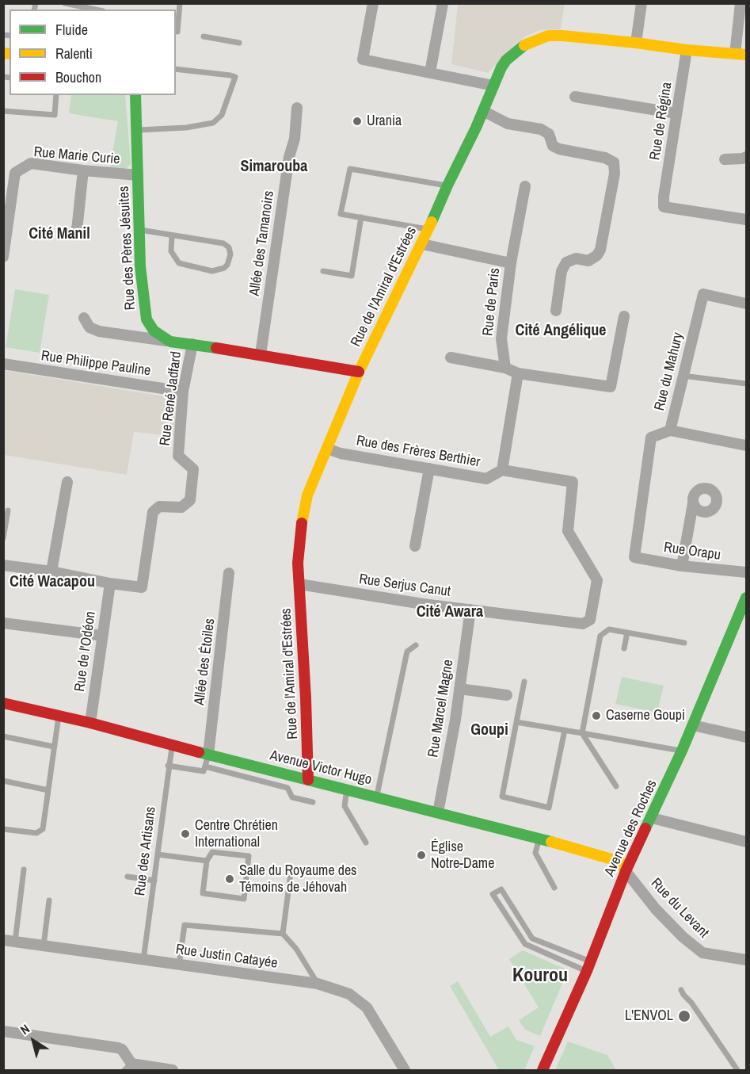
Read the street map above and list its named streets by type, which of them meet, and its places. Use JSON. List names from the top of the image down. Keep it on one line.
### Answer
{"streets":{"street":["Rue de Régina","Rue Marie Curie","Allée des Tamanoirs","Rue des Pères Jésuites","Rue de l'Amiral d'Estrées","Rue de Paris","Rue Philippe Pauline","Rue du Mahury","Rue René Jadfard","Rue des Frères Berthier","Rue Orapu","Rue Serjus Canut","Rue de l'Odéon","Allée des Étoiles","Rue Marcel Magne","Avenue Victor Hugo","Avenue des Roches","Rue du Levant","Rue Justin Catayée"],"lane":["Rue des Artisans"]},"crossings":[["Rue de Régina","Rue de l'Amiral d'Estrées"],["Rue Marie Curie","Rue des Pères Jésuites"],["Rue de l'Amiral d'Estrées","Rue des Frères Berthier"],["Rue de l'Amiral d'Estrées","Rue Serjus Canut"],["Rue de l'Amiral d'Estrées","Avenue Victor Hugo"],["Rue Philippe Pauline","Rue René Jadfard"],["Rue du Mahury","Rue Orapu"],["Rue René Jadfard","Rue de l'Odéon"],["Rue des Frères Berthier","Rue Serjus Canut"],["Rue Serjus Canut","Rue Marcel Magne"],["Rue de l'Odéon","Avenue Victor Hugo"],["Allée des Étoiles","Avenue Victor Hugo"],["Rue Marcel Magne","Avenue Victor Hugo"],["Avenue Victor Hugo","Avenue des Roches"],["Avenue Victor Hugo","Rue des Artisans"],["Avenue Victor Hugo","Rue du Levant"],["Avenue des Roches","Rue du Levant"],["Rue des Artisans","Rue Justin Catayée"]],"districts":["Simarouba","Cité Manil","Cité Angélique","Cité Wacapou","Cité Awara","Goupi","Kourou"],"places":["Urania","Caserne Goupi","Centre Chrétien International","Église Notre-Dame","Salle du Royaume des Témoins de Jéhovah","L'ENVOL"],"legend":["Fluide","Ralenti","Bouchon"],"north":"top left"}
